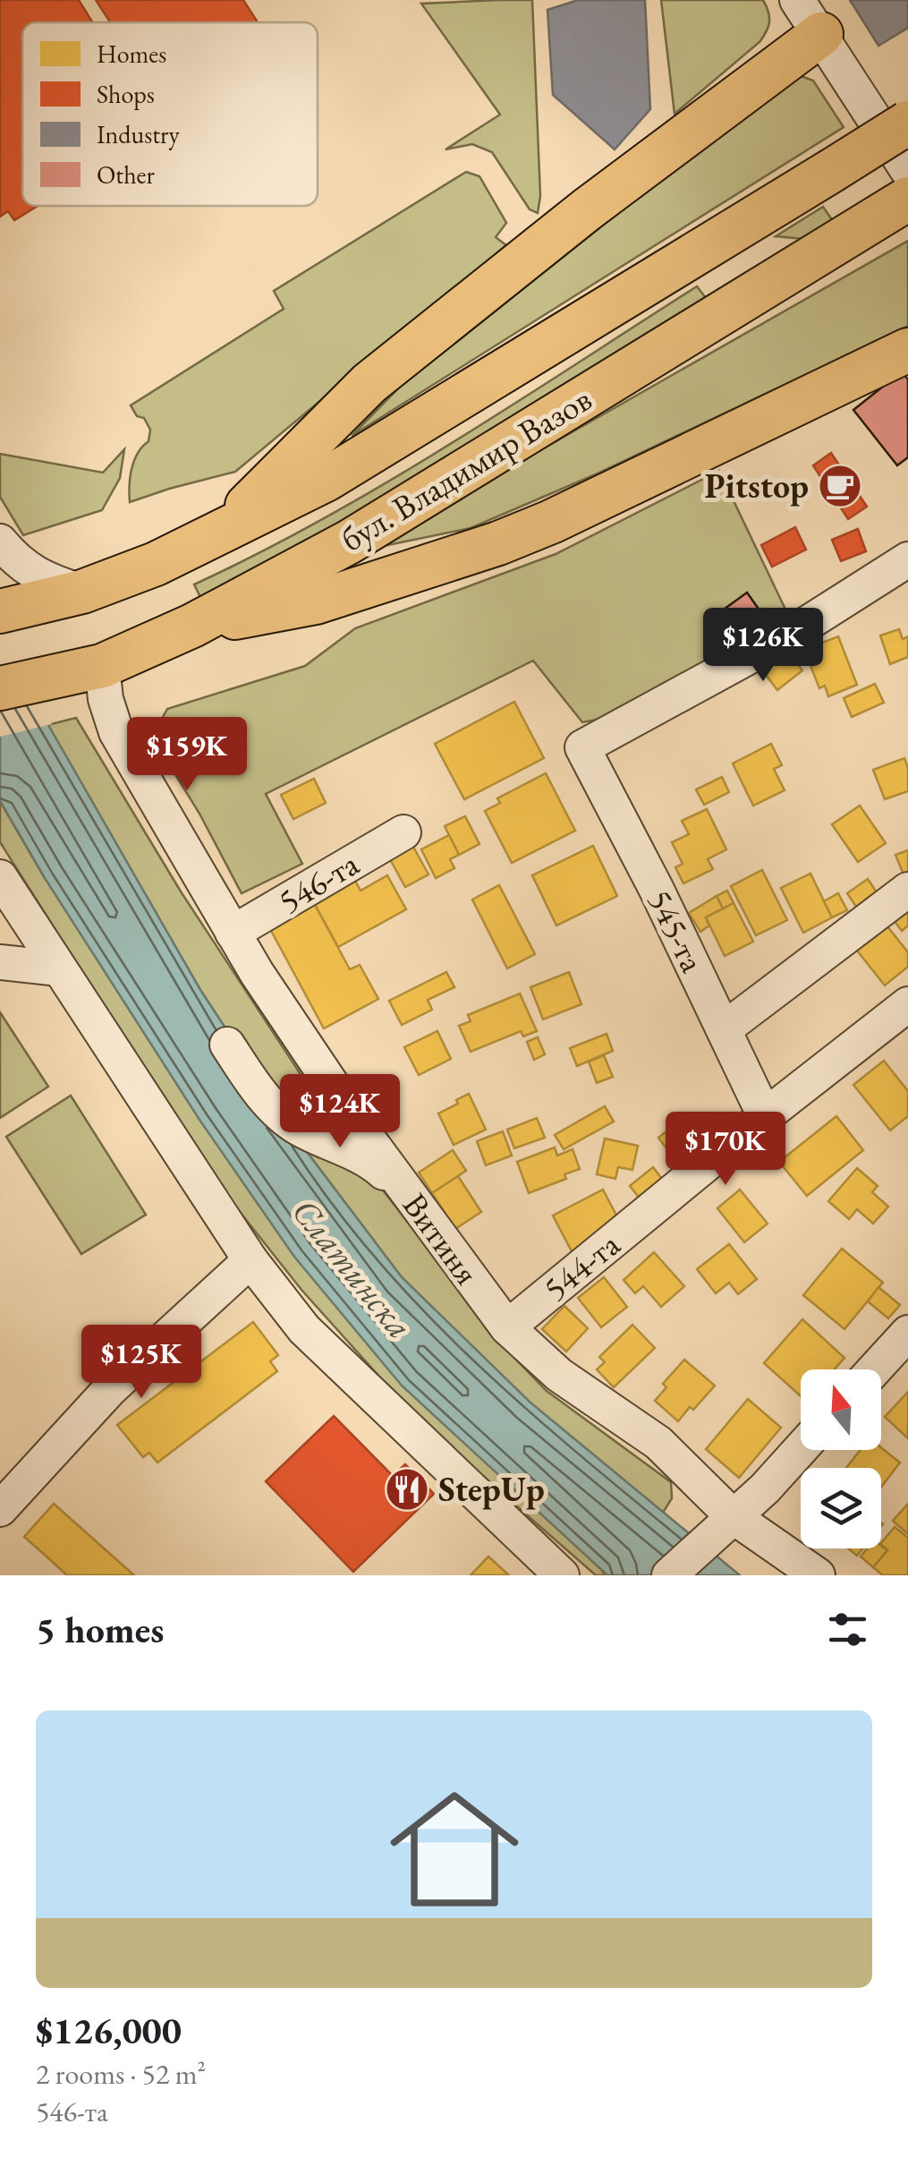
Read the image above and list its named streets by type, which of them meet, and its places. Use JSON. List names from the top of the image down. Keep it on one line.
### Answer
{"streets":{"main road":["бул. Владимир Вазов"],"street":["546-та","545-та","Витиня","544-та"]},"crossings":[["бул. Владимир Вазов","Витиня"],["546-та","Витиня"],["545-та","544-та"],["Витиня","544-та"]],"water":["Слатинска"],"places":{"cafe":["Pitstop"],"restaurant":["StepUp"]},"legend":["Homes","Shops","Industry","Other"],"north":"top","page":{"price":["$126K","$159K","$124K","$170K","$125K"],"heading":"5 homes","list":[{"name":"$126,000","note":"2 rooms · 52 m² · 546-та"}]}}
